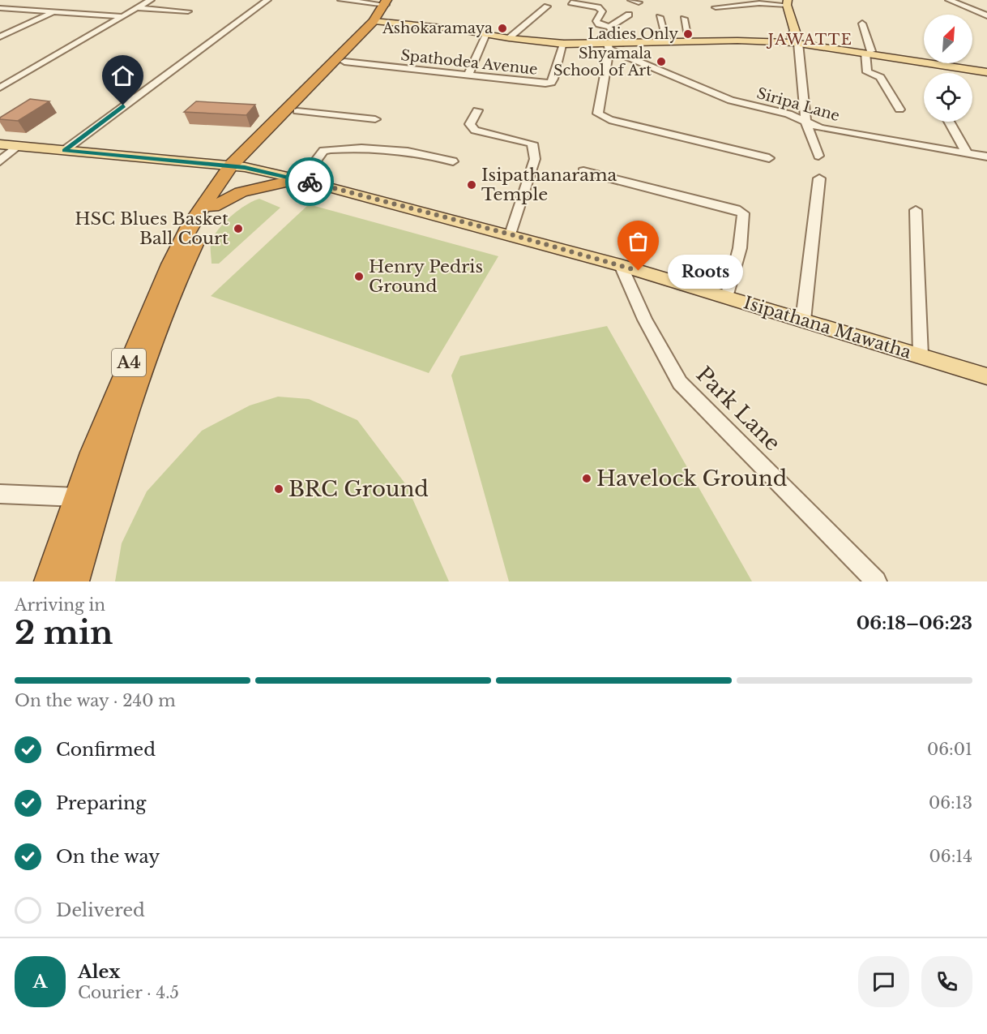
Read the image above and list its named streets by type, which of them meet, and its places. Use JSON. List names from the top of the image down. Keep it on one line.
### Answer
{"streets":{"highway":["A4"],"main road":["Isipathana Mawatha"],"street":["Spathodea Avenue","Siripa Lane","Park Lane"]},"crossings":[["Spathodea Avenue","A4"],["Isipathana Mawatha","A4"],["Isipathana Mawatha","Park Lane"]],"districts":["JAWATTE"],"places":["Ashokaramaya","Ladies Only","Shyamala School of Art","Isipathanarama Temple","HSC Blues Basket Ball Court","Roots","Henry Pedris Ground","Havelock Ground","BRC Ground"],"north":"top right","page":{"bubble":"Roots","heading":["2 min","Arriving in","06:18–06:23"],"panel":["Alex","Courier · 4.5"],"bar":"On the way · 240 m","list":[["Confirmed","06:01"],["Preparing","06:13"],["On the way","06:14"],"Delivered"],"round":"A"}}
